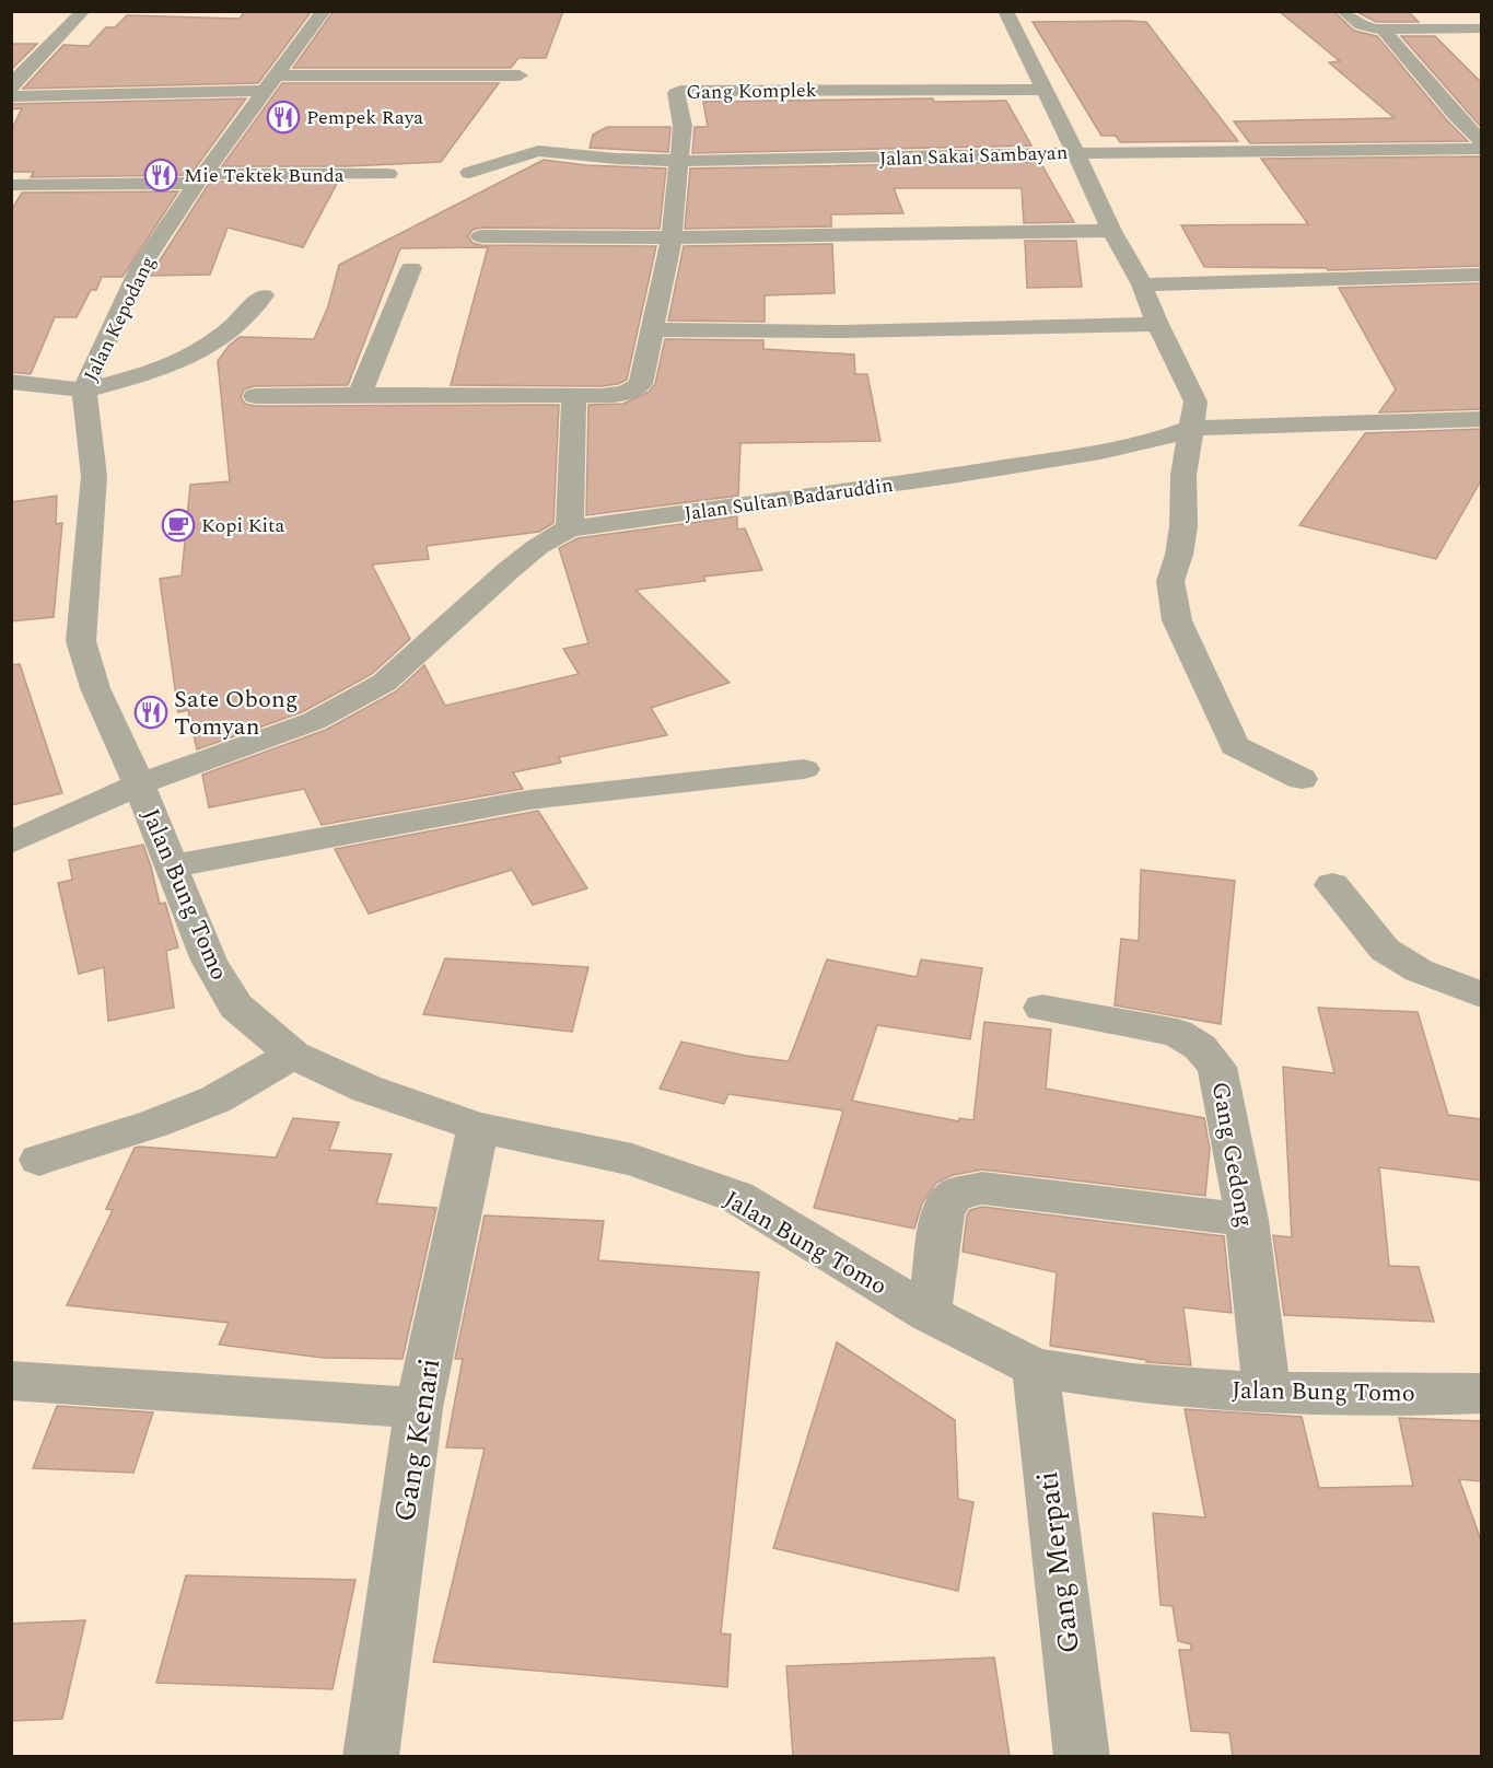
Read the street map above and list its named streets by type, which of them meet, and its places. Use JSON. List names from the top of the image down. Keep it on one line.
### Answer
{"streets":{"street":["Gang Komplek","Jalan Sakai Sambayan","Jalan Kepodang","Jalan Sultan Badaruddin","Jalan Bung Tomo","Gang Gedong","Gang Kenari","Gang Merpati"]},"crossings":[["Gang Komplek","Jalan Sakai Sambayan"],["Jalan Kepodang","Jalan Sultan Badaruddin"],["Jalan Kepodang","Jalan Bung Tomo"],["Jalan Sultan Badaruddin","Jalan Bung Tomo"],["Jalan Bung Tomo","Gang Gedong"],["Jalan Bung Tomo","Gang Kenari"],["Jalan Bung Tomo","Gang Merpati"]],"places":{"restaurant":["Pempek Raya","Mie Tektek Bunda","Sate Obong Tomyan"],"cafe":["Kopi Kita"]}}
